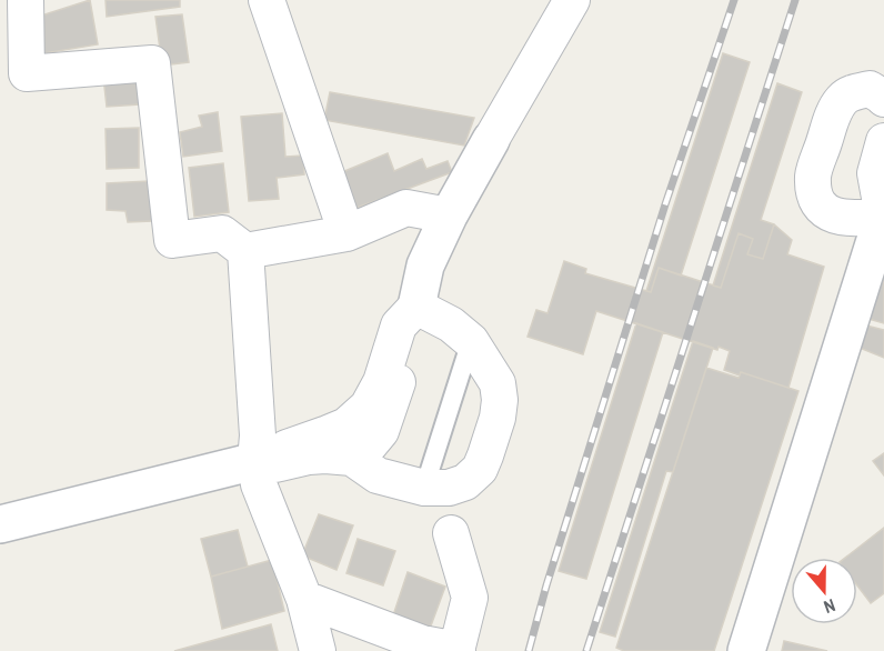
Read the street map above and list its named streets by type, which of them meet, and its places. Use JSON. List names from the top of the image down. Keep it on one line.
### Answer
{"north":"bottom"}
